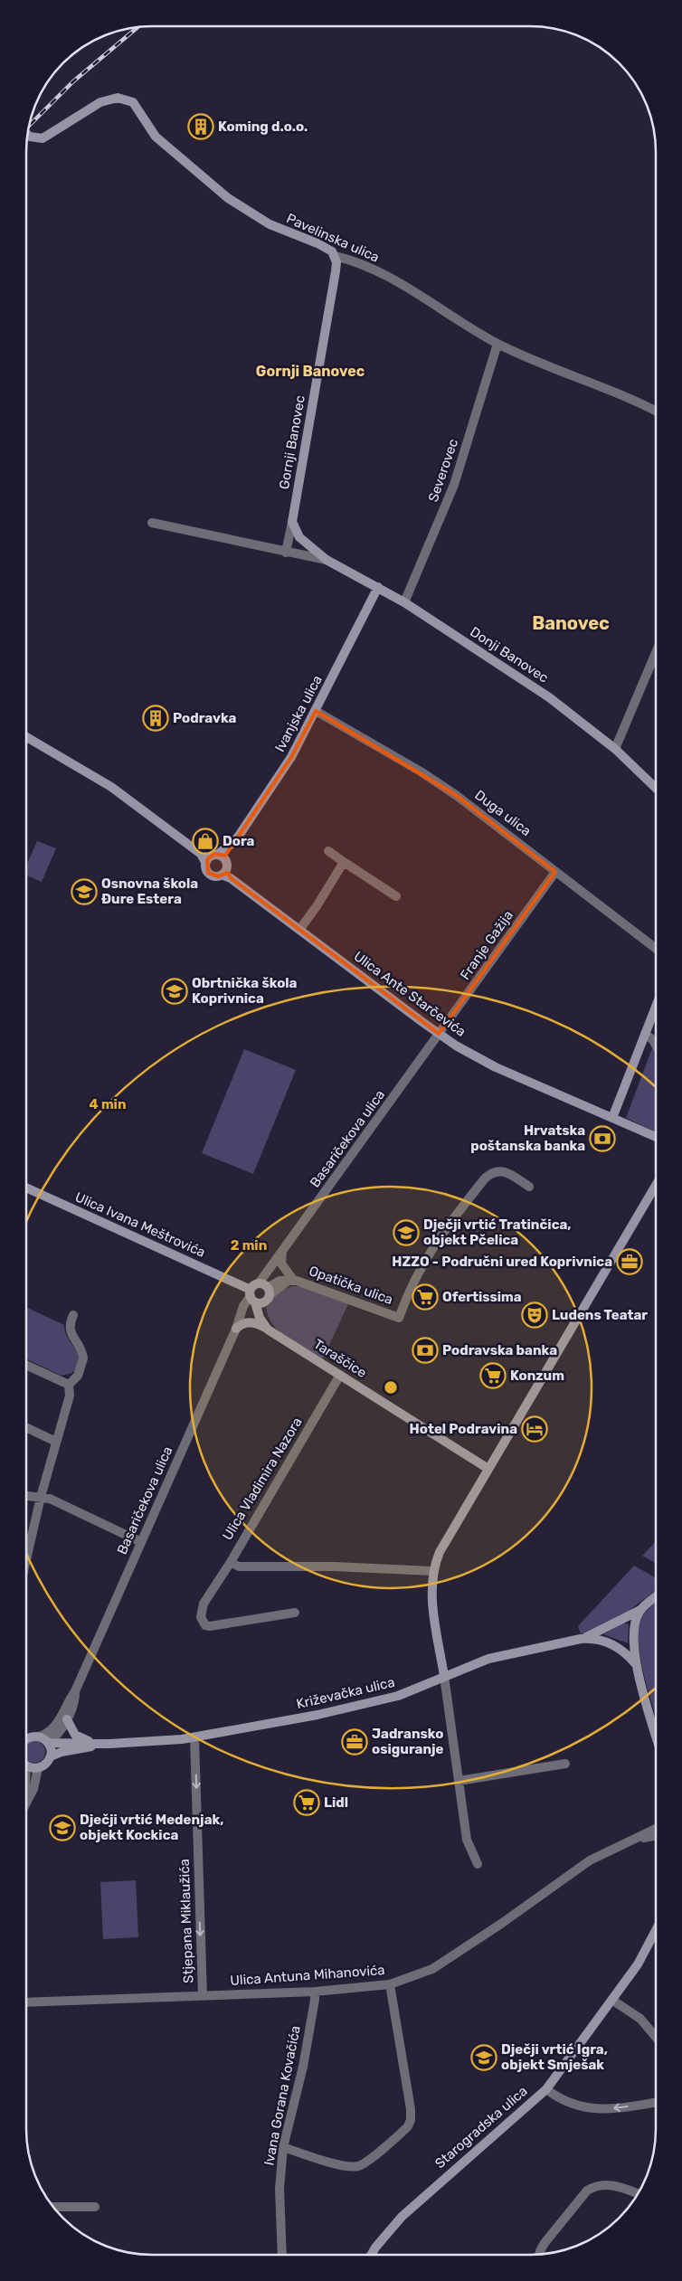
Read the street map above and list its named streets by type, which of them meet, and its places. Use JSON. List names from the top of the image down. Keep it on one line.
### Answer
{"streets":{"main road":["Pavelinska ulica","Gornji Banovec","Donji Banovec","Ivanjska ulica","Ulica Ante Starčevića","Ulica Ivana Meštrovića","Taraščice","Križevačka ulica","Starogradska ulica"],"street":["Severovec","Duga ulica","Franje Gažija","Basaričekova ulica","Opatička ulica","Ulica Vladimira Nazora","Stjepana Miklaužića","Ulica Antuna Mihanovića","Ivana Gorana Kovačića"]},"crossings":[["Pavelinska ulica","Gornji Banovec"],["Pavelinska ulica","Severovec"],["Gornji Banovec","Donji Banovec"],["Severovec","Donji Banovec"],["Donji Banovec","Ivanjska ulica"],["Ivanjska ulica","Duga ulica"],["Duga ulica","Franje Gažija"],["Franje Gažija","Ulica Ante Starčevića"],["Franje Gažija","Basaričekova ulica"],["Ulica Ante Starčevića","Basaričekova ulica"],["Basaričekova ulica","Ulica Ivana Meštrovića"],["Basaričekova ulica","Opatička ulica"],["Basaričekova ulica","Križevačka ulica"],["Taraščice","Ulica Vladimira Nazora"],["Križevačka ulica","Stjepana Miklaužića"],["Stjepana Miklaužića","Ulica Antuna Mihanovića"],["Ulica Antuna Mihanovića","Ivana Gorana Kovačića"]],"one_way":["Stjepana Miklaužića"],"districts":["Gornji Banovec","Banovec"],"places":{"building":["Koming d.o.o.","Podravka"],"shop":["Dora"],"school or university":["Osnovna škola Đure Estera","Obrtnička škola Koprivnica","Dječji vrtić Tratinčica, objekt Pčelica","Dječji vrtić Medenjak, objekt Kockica","Dječji vrtić Igra, objekt Smješak"],"bank":["Hrvatska poštanska banka","Podravska banka"],"office":["HZZO - Područni ured Koprivnica","Jadransko osiguranje"],"supermarket":["Ofertissima","Konzum","Lidl"],"theatre":["Ludens Teatar"],"hotel":["Hotel Podravina"]},"rings":["4 min","2 min"]}
